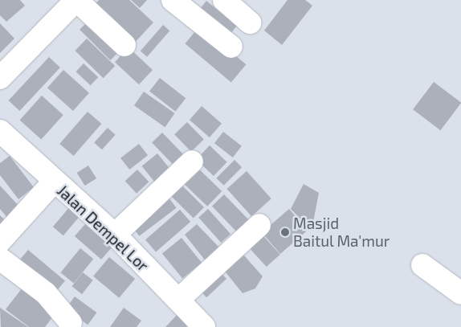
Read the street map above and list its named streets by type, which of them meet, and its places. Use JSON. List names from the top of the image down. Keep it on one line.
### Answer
{"streets":{"street":["Jalan Dempel Lor"]},"places":["Masjid Baitul Ma'mur"]}
